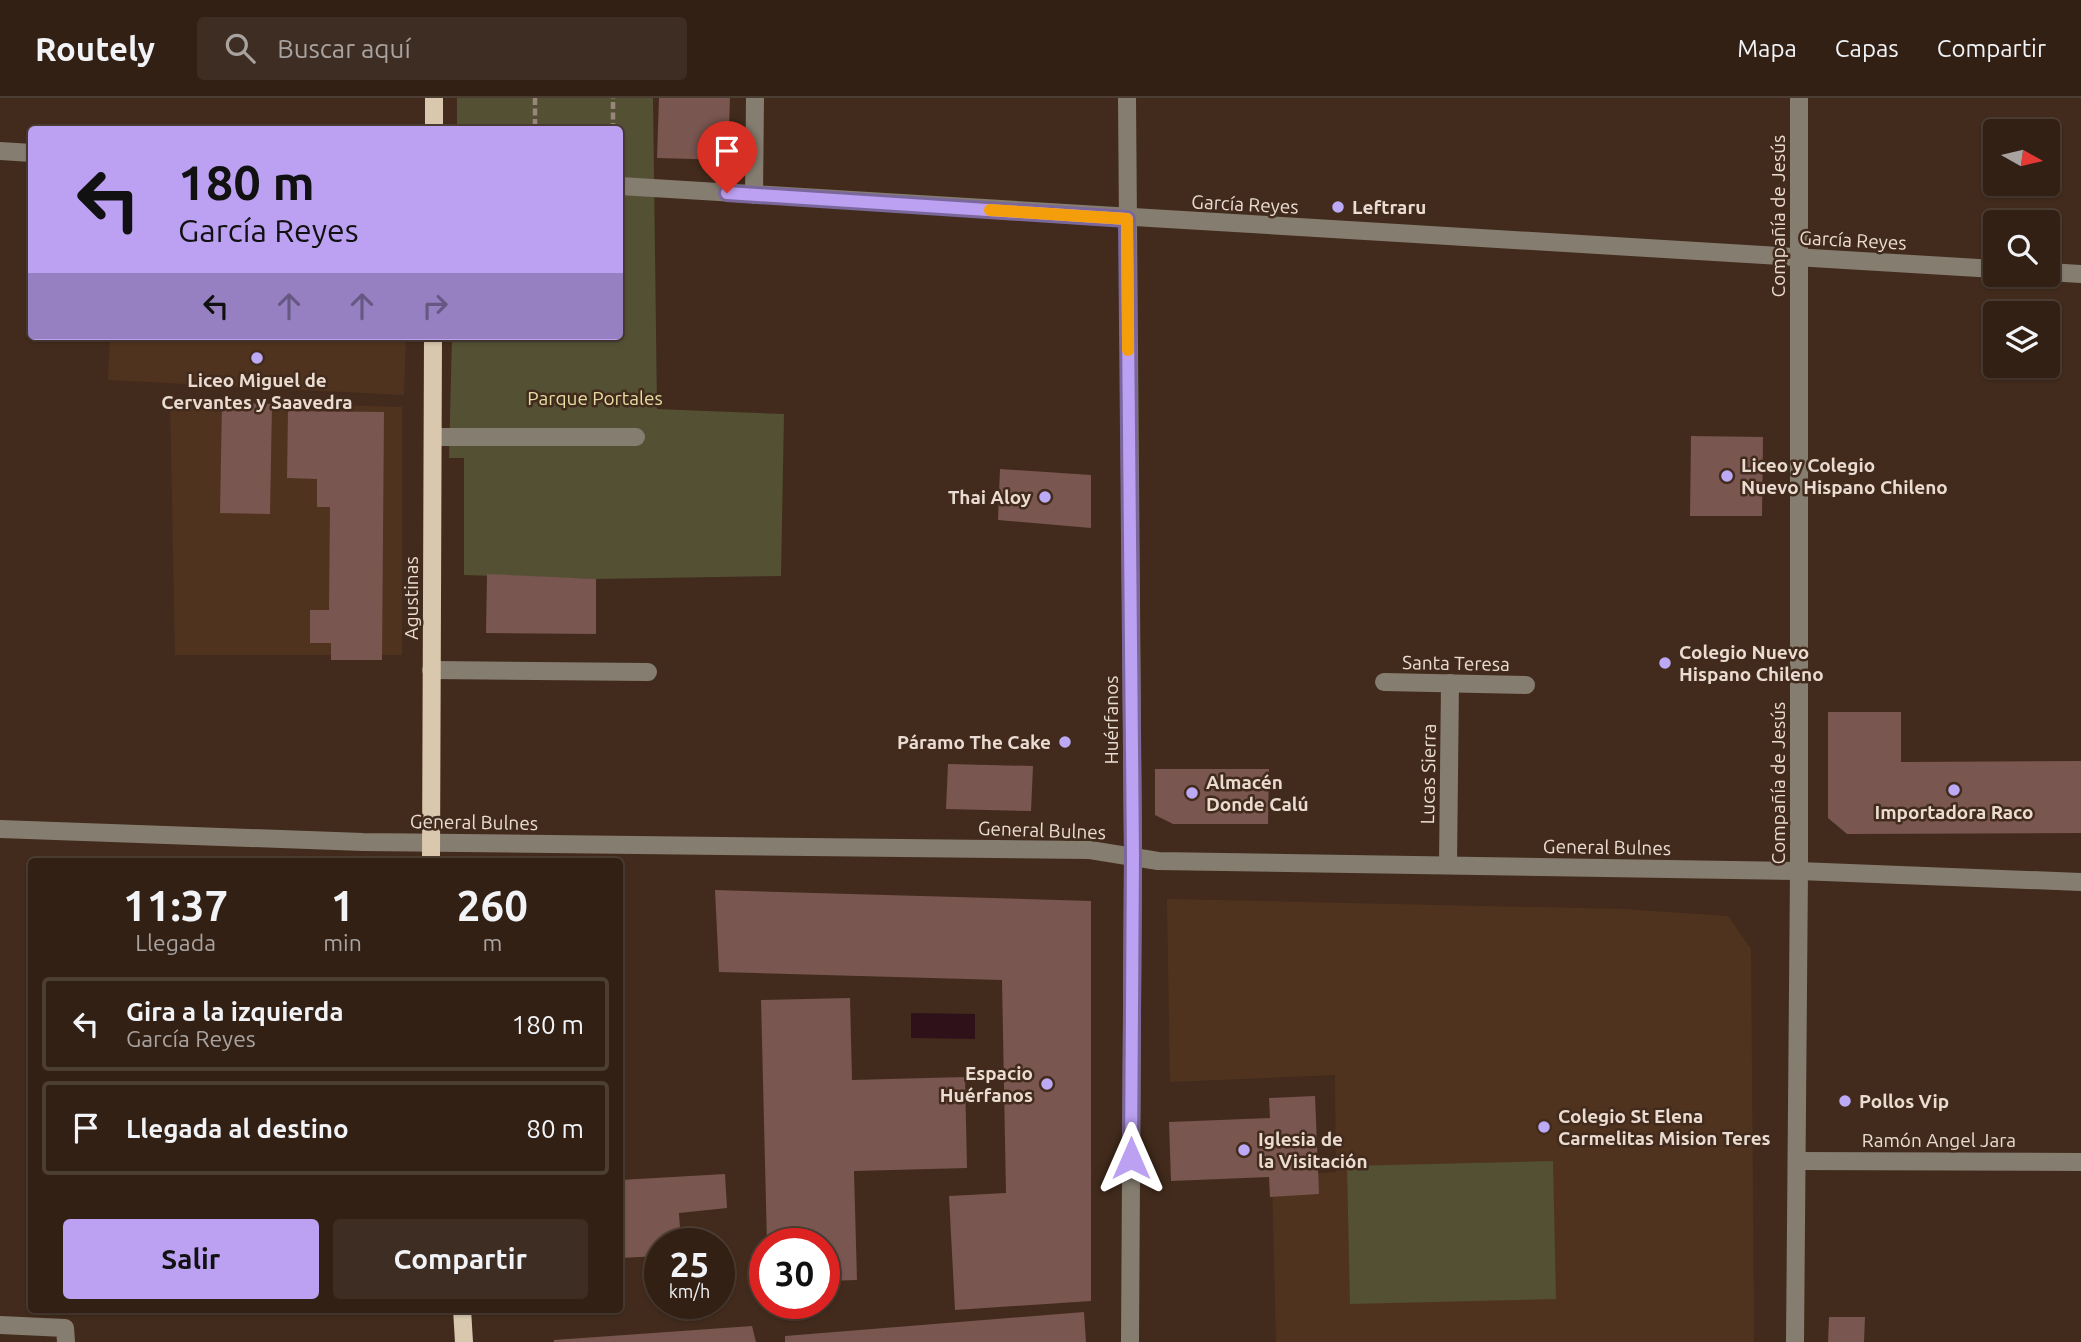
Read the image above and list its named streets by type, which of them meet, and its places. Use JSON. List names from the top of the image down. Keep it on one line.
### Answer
{"streets":{"main road":["Agustinas"],"street":["García Reyes","Compañía de Jesús","Santa Teresa","Huérfanos","Lucas Sierra","General Bulnes","Ramón Angel Jara"]},"crossings":[["García Reyes","Compañía de Jesús"],["García Reyes","Huérfanos"],["Compañía de Jesús","General Bulnes"],["Compañía de Jesús","Ramón Angel Jara"],["Agustinas","General Bulnes"],["Santa Teresa","Lucas Sierra"],["Huérfanos","General Bulnes"],["Lucas Sierra","General Bulnes"]],"parks":["Parque Portales"],"places":["Leftraru","Liceo Miguel de Cervantes y Saavedra","Liceo y Colegio Nuevo Hispano Chileno","Thai Aloy","Colegio Nuevo Hispano Chileno","Páramo The Cake","Importadora Raco","Almacén Donde Calú","Espacio Huérfanos","Pollos Vip","Colegio St Elena Carmelitas Mision Teres","Iglesia de la Visitación"],"north":"right","page":{"header":"Routely","search":"Buscar aquí","nav":["Mapa","Capas","Compartir"],"turn":["180 m","García Reyes"],"eta":["11:37","Llegada","1","min","260","m"],"list":[{"name":"Gira a la izquierda","note":"García Reyes","value":"180 m"},{"name":"Llegada al destino","value":"80 m"}],"buttons":["Salir","Compartir"],"speed":"25 km/h","limit":"30"}}
